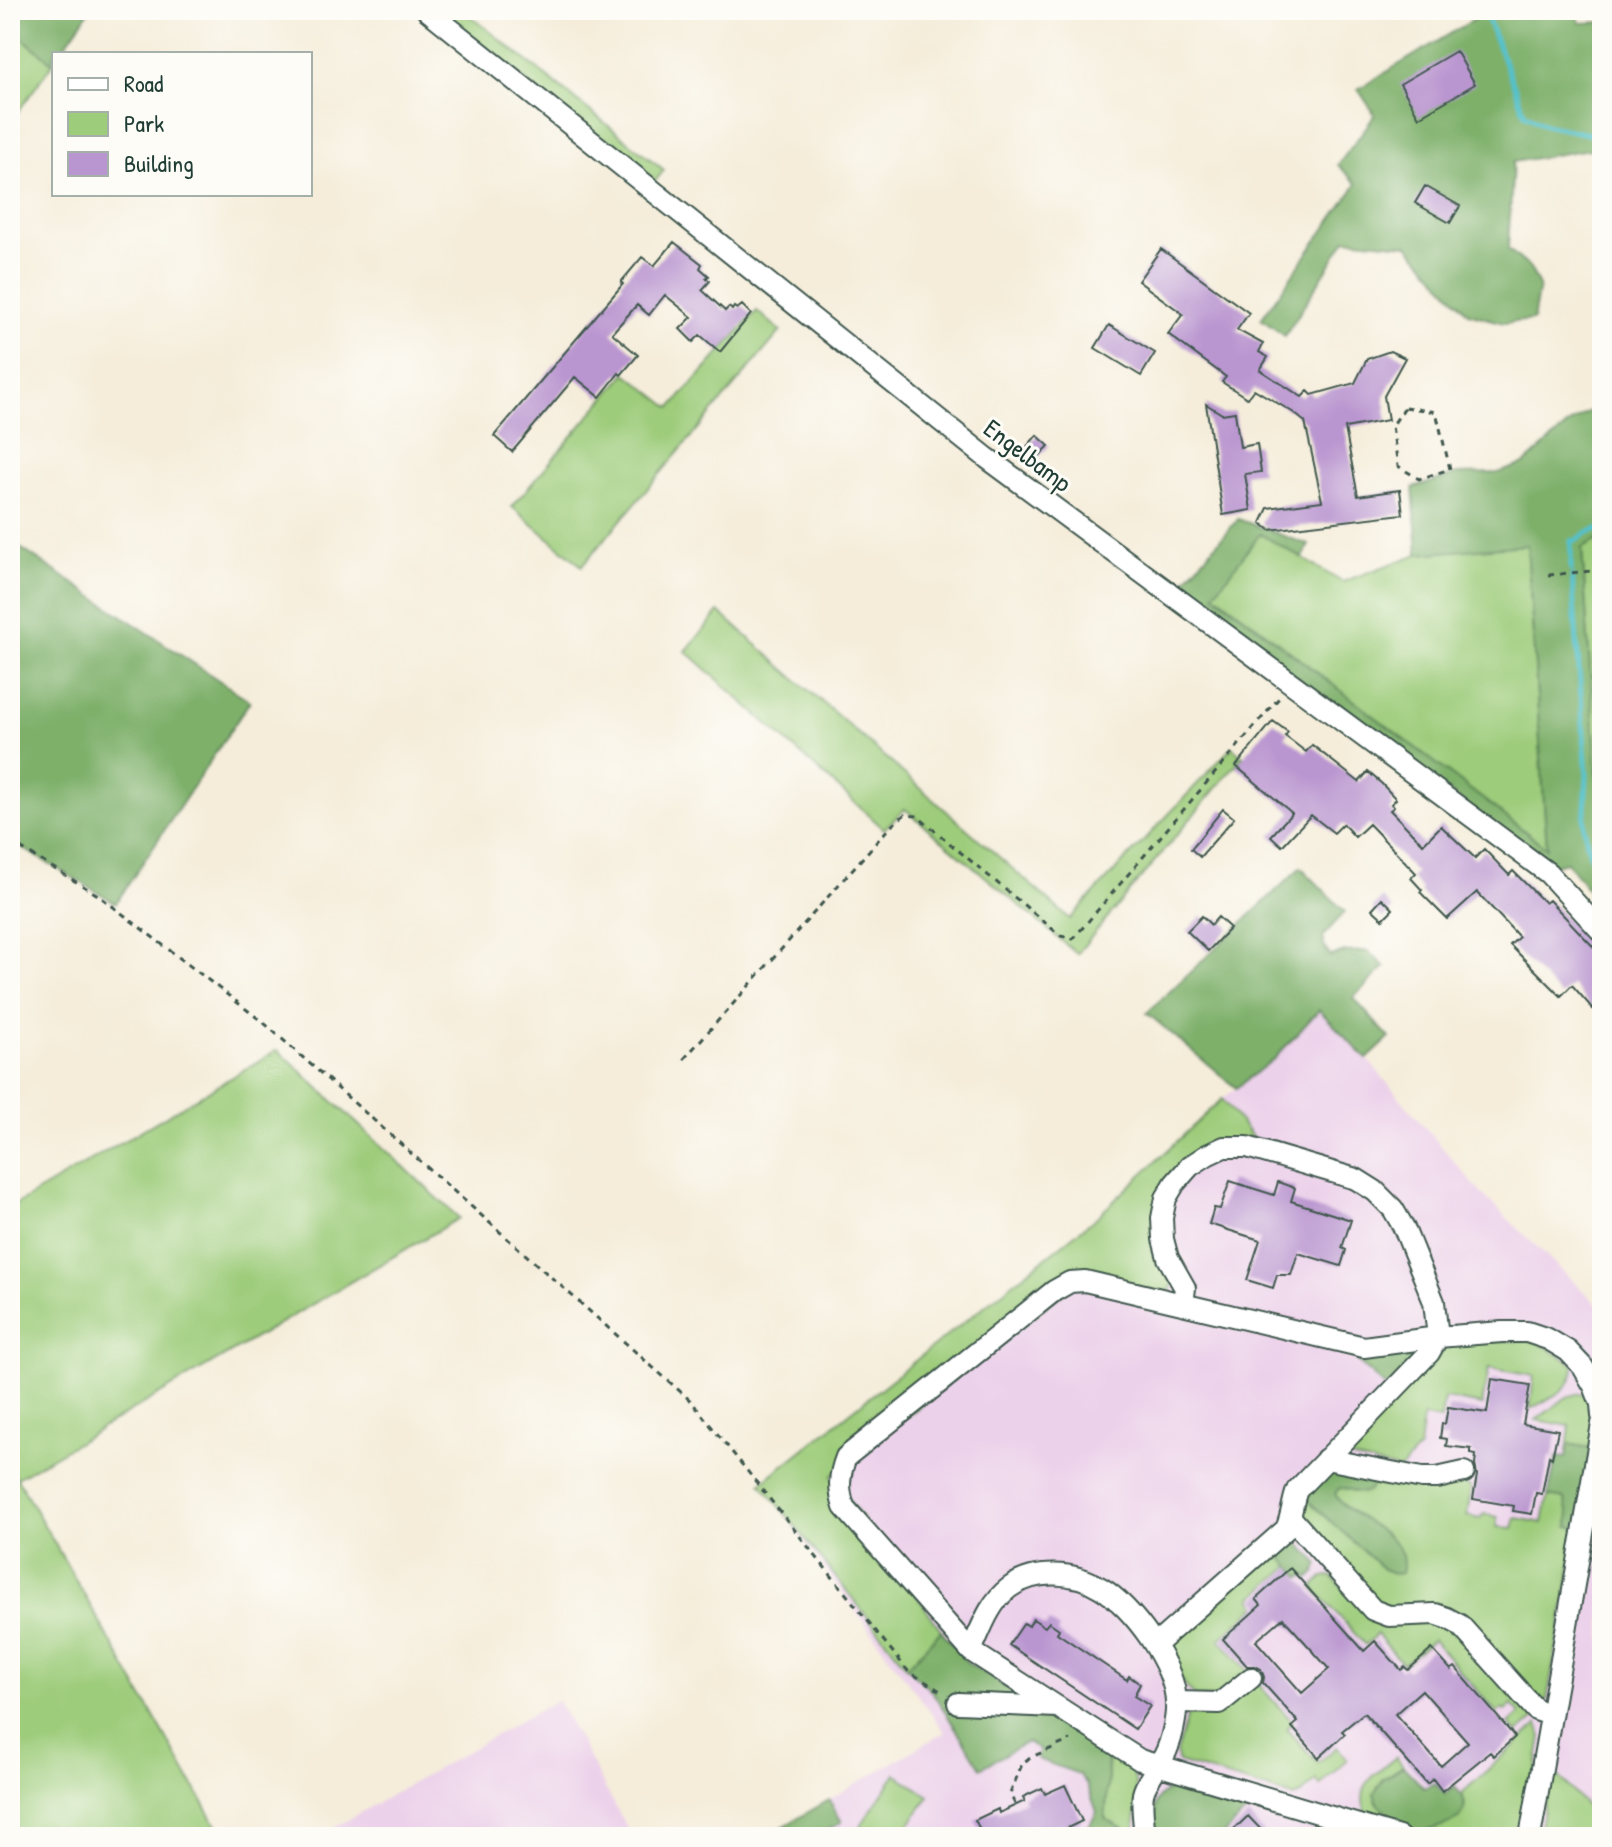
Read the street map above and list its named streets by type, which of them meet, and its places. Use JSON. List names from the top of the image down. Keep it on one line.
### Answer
{"streets":{"street":["Engelbamp"]},"legend":["Road","Park","Building"]}
